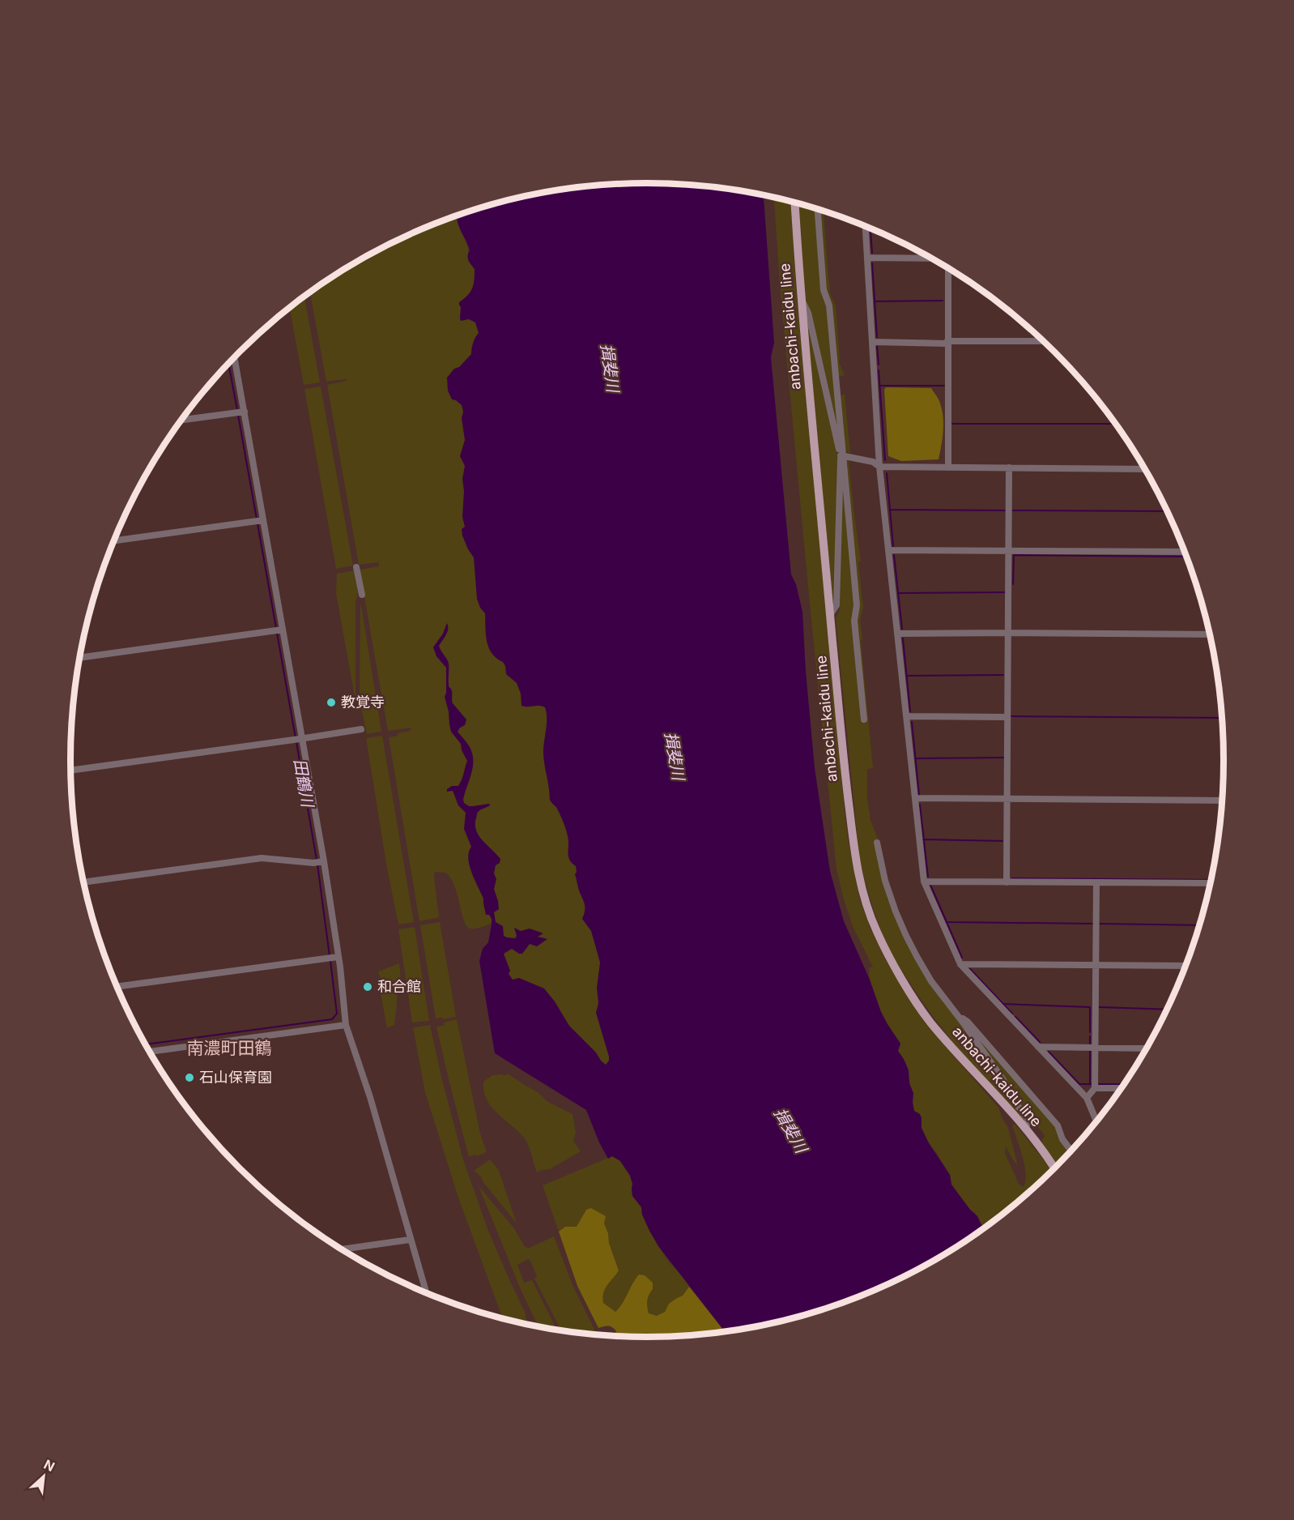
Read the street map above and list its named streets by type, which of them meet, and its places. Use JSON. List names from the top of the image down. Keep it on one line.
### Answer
{"streets":{"main road":["anbachi-kaidu line"]},"districts":["南濃町田鶴"],"water":["揖斐川","田鶴川"],"places":["教覚寺","和合館","石山保育園"],"north":"top right"}
